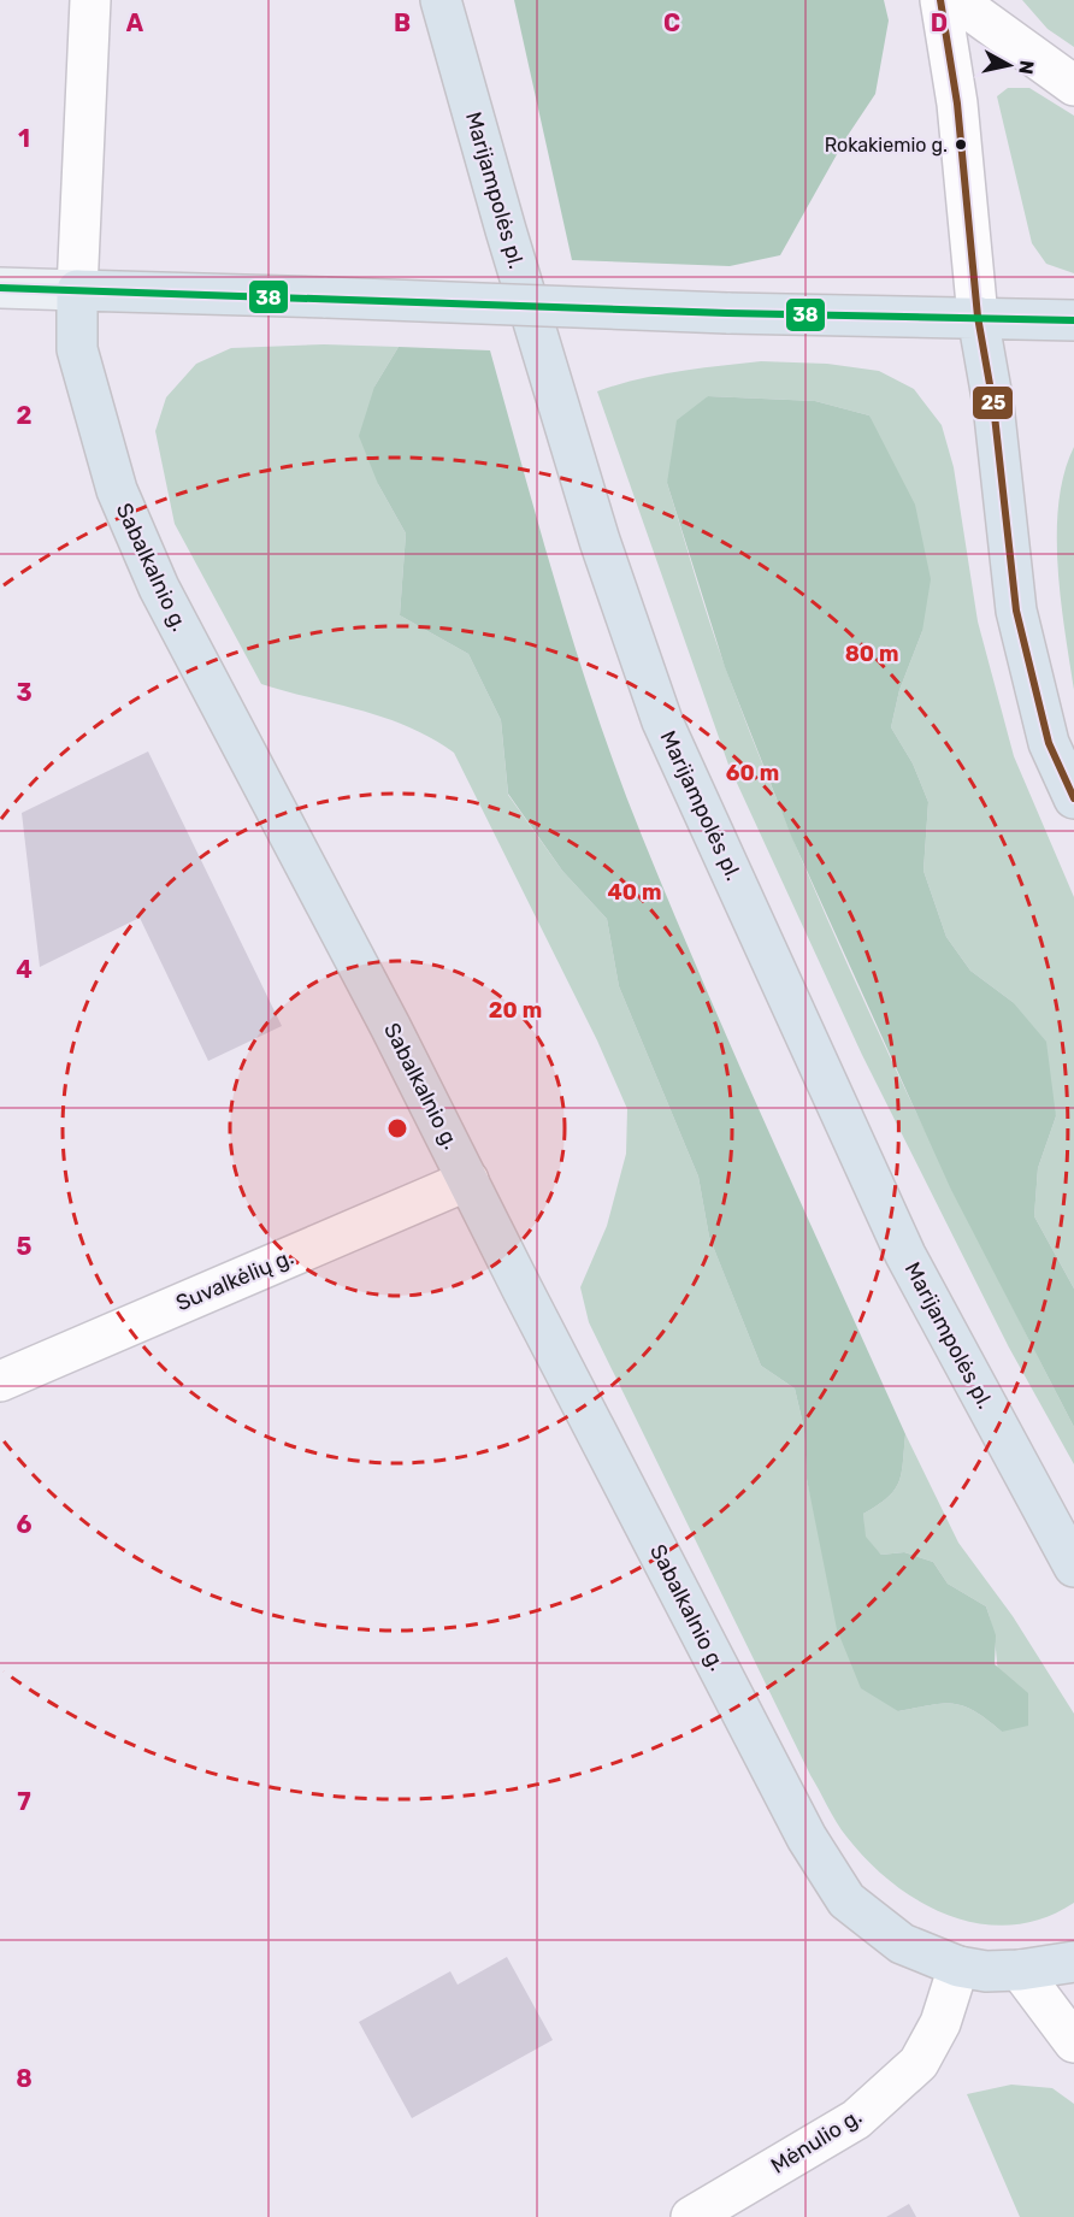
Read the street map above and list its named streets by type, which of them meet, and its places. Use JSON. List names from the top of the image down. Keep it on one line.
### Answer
{"streets":{"main road":["Marijampolės pl.","Sabalkalnio g."],"street":["Suvalkėlių g.","Mėnulio g."]},"crossings":[["Sabalkalnio g.","Suvalkėlių g."],["Sabalkalnio g.","Mėnulio g."]],"places":["Rokakiemio g."],"lines":["transit line 25","transit line 38"],"north":"right","grid":{"columns":["A","B","C","D"],"rows":["1","2","3","4","5","6","7","8"]},"rings":["80 m","60 m","40 m","20 m"]}
